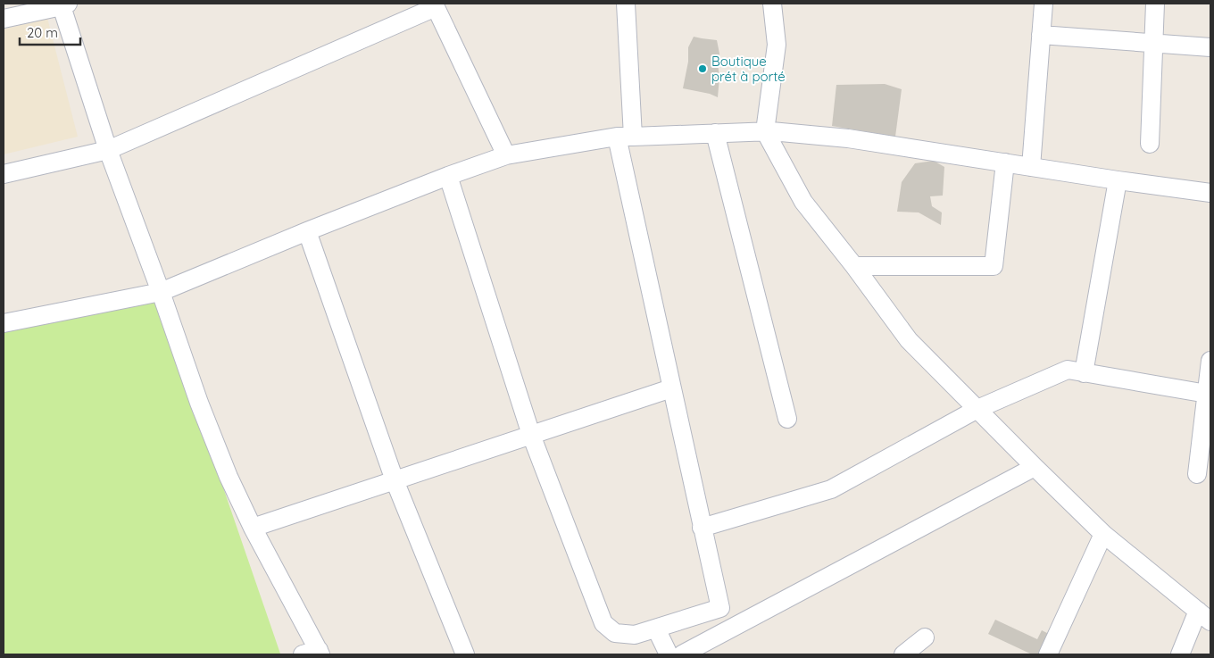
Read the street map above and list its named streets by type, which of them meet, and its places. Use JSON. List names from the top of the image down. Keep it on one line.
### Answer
{"places":["Boutique prét à porté"],"scale_bar":"20 m"}
